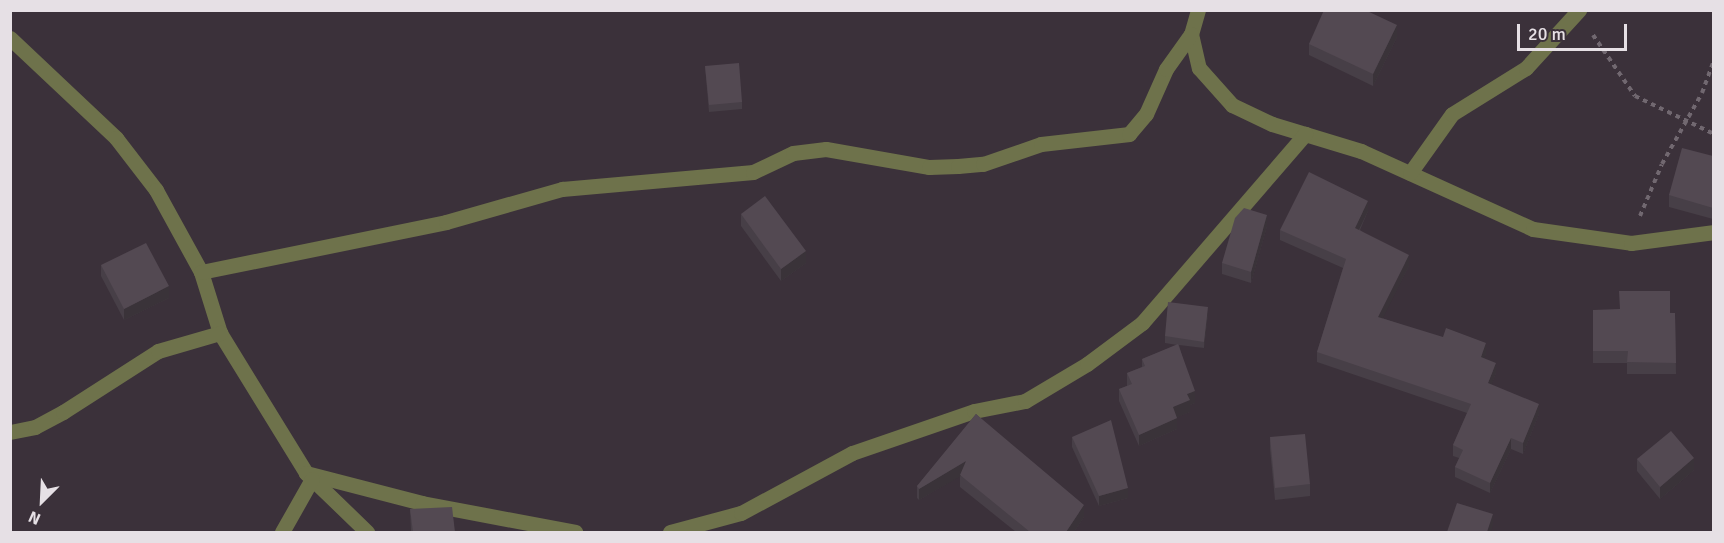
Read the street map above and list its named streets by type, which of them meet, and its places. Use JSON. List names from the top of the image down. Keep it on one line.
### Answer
{"scale_bar":"20 m","north":"bottom left"}
